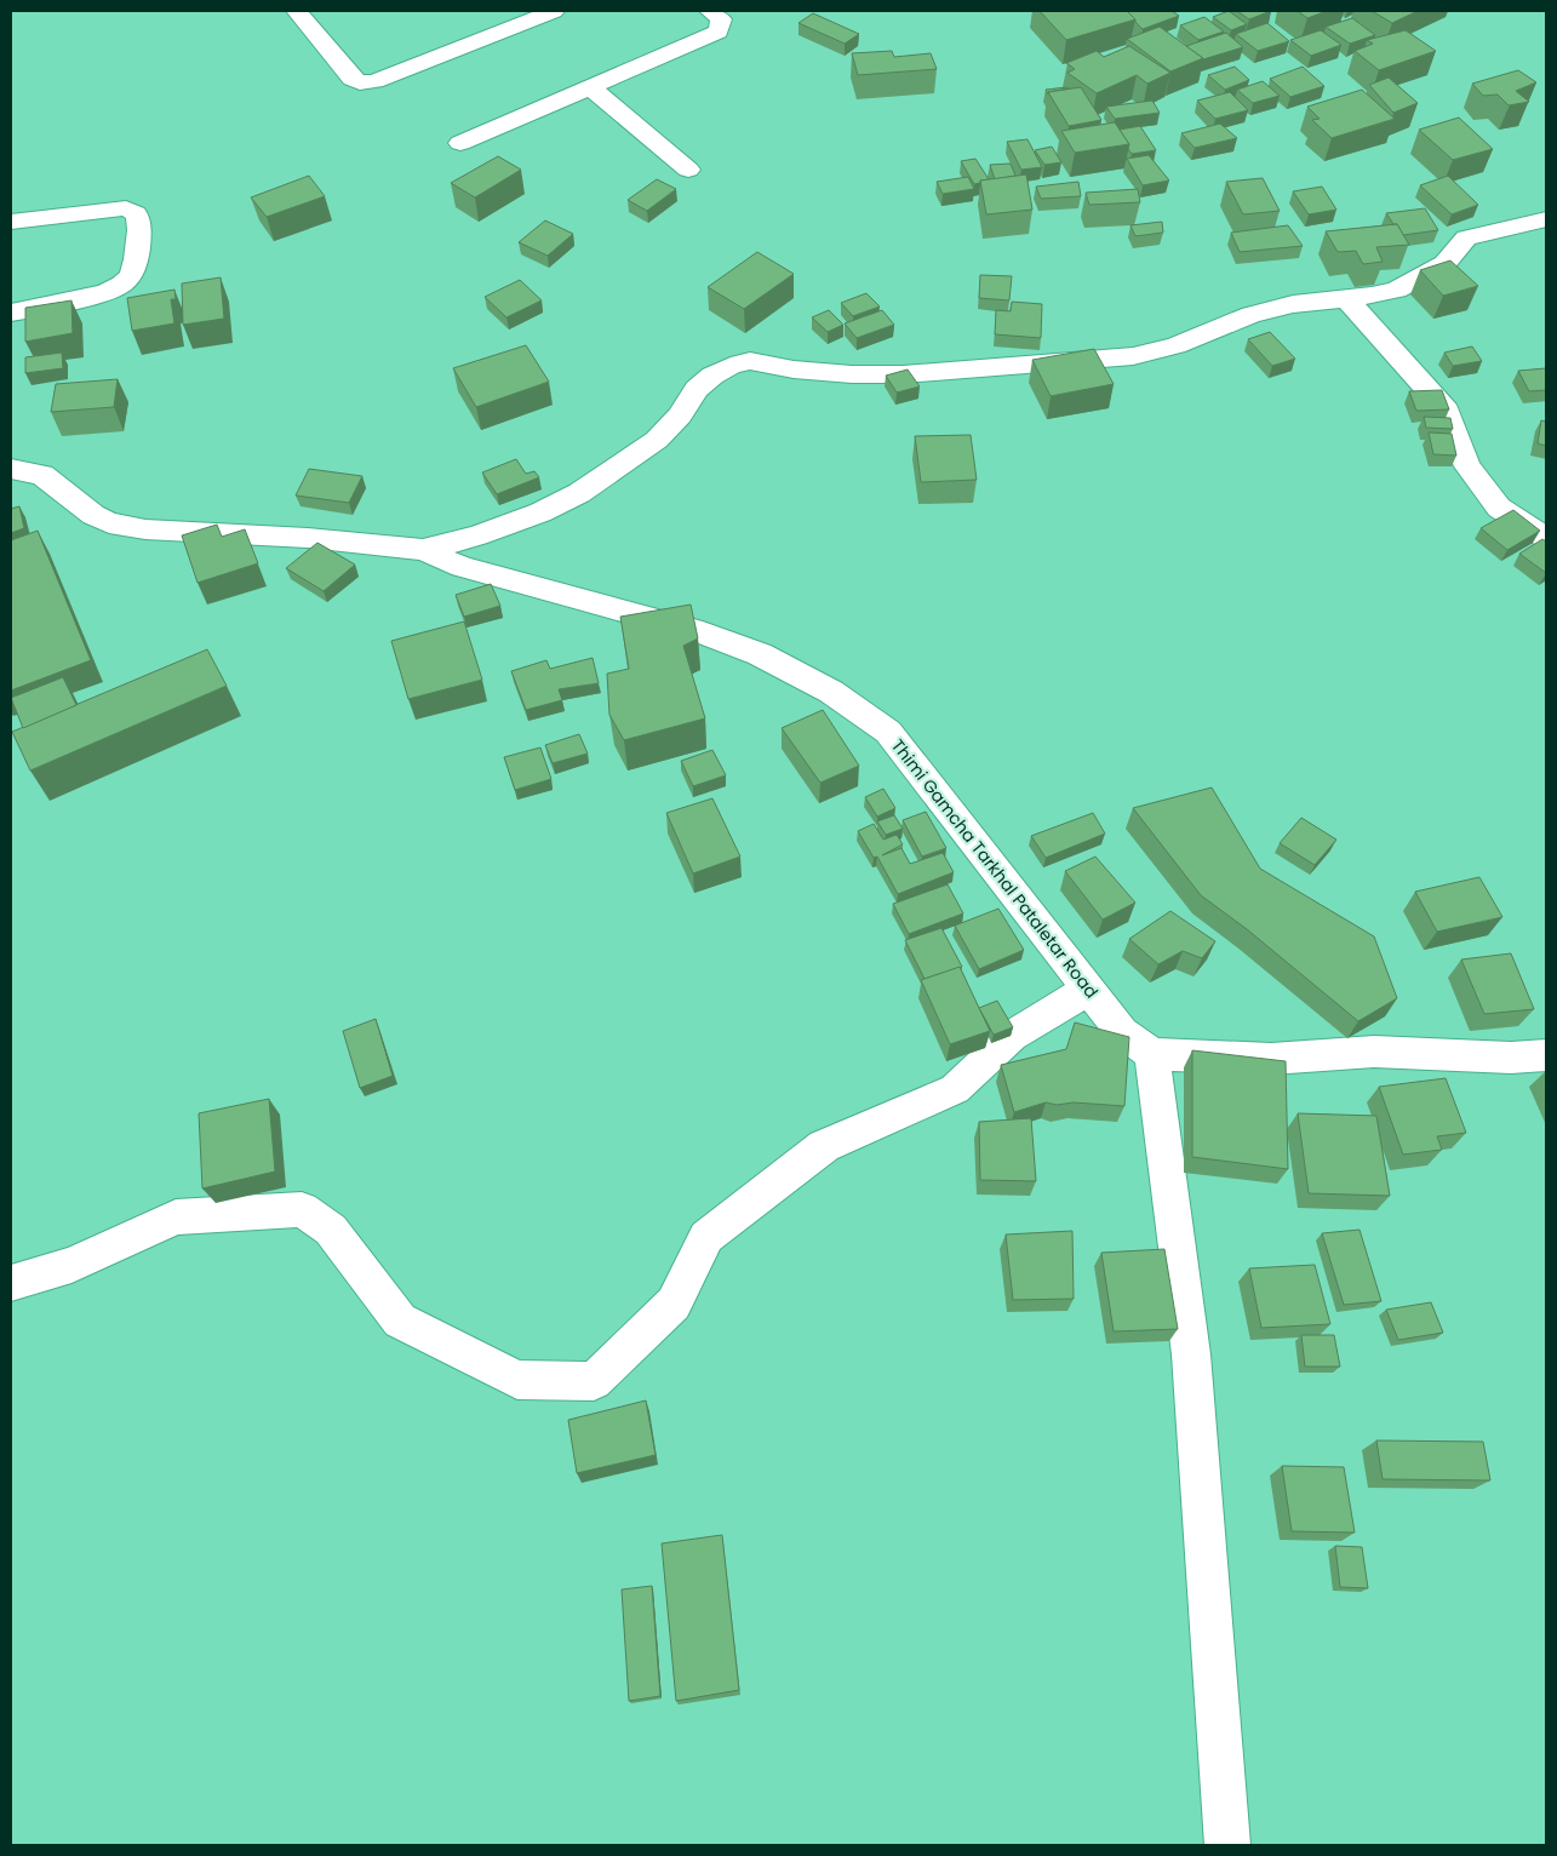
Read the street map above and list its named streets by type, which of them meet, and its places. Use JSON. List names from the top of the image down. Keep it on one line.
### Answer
{"streets":{"street":["Thimi Gamcha Tarkhal Pataletar Road"]}}
